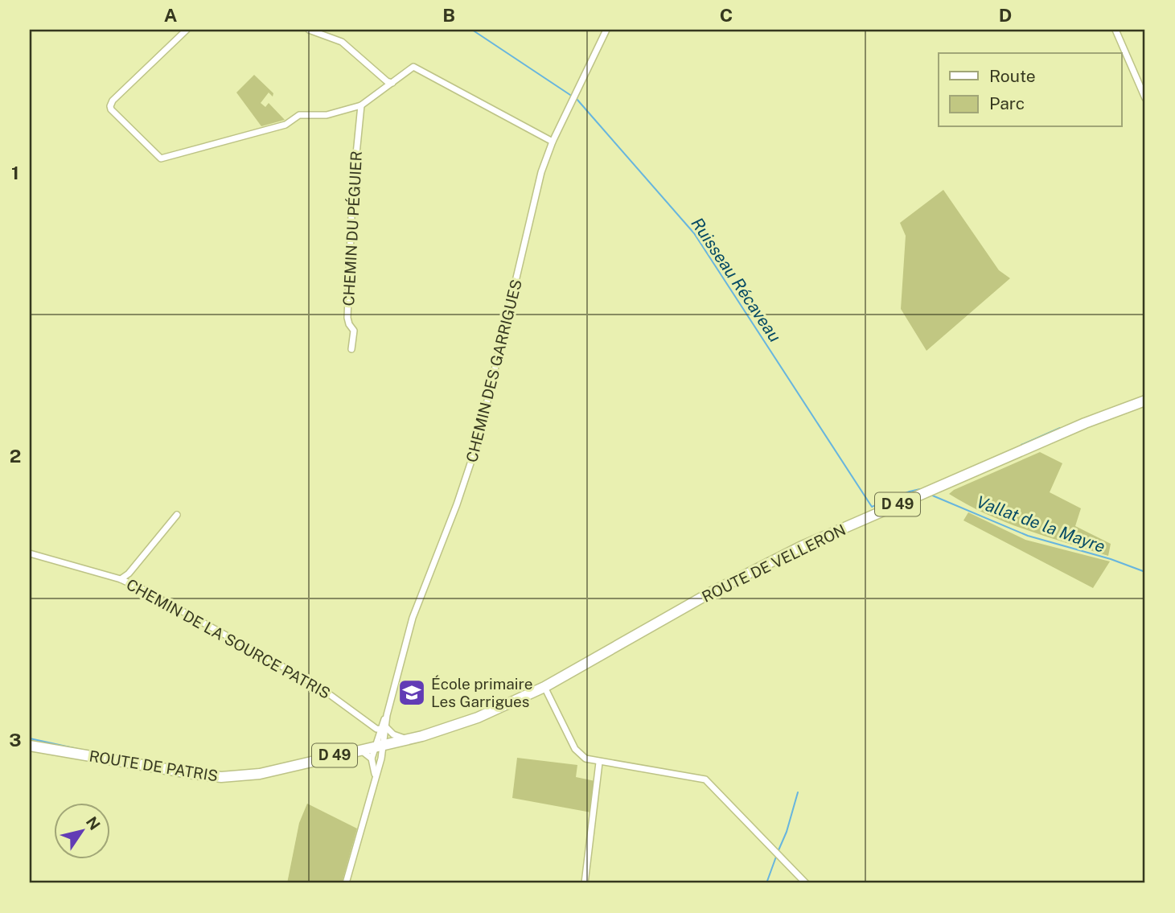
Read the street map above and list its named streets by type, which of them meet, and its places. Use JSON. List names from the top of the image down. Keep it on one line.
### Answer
{"streets":{"main road":["D 49","ROUTE DE VELLERON","ROUTE DE PATRIS"],"street":["CHEMIN DU PÉGUIER","CHEMIN DES GARRIGUES","CHEMIN DE LA SOURCE PATRIS"]},"crossings":[["CHEMIN DES GARRIGUES","CHEMIN DE LA SOURCE PATRIS"],["CHEMIN DES GARRIGUES","ROUTE DE PATRIS"],["ROUTE DE VELLERON","ROUTE DE PATRIS"]],"water":["Ruisseau Récaveau","Vallat de la Mayre"],"places":{"school or university":["École primaire Les Garrigues"]},"legend":["Route","Parc"],"north":"top right","grid":{"columns":["A","B","C","D"],"rows":["1","2","3"]}}
